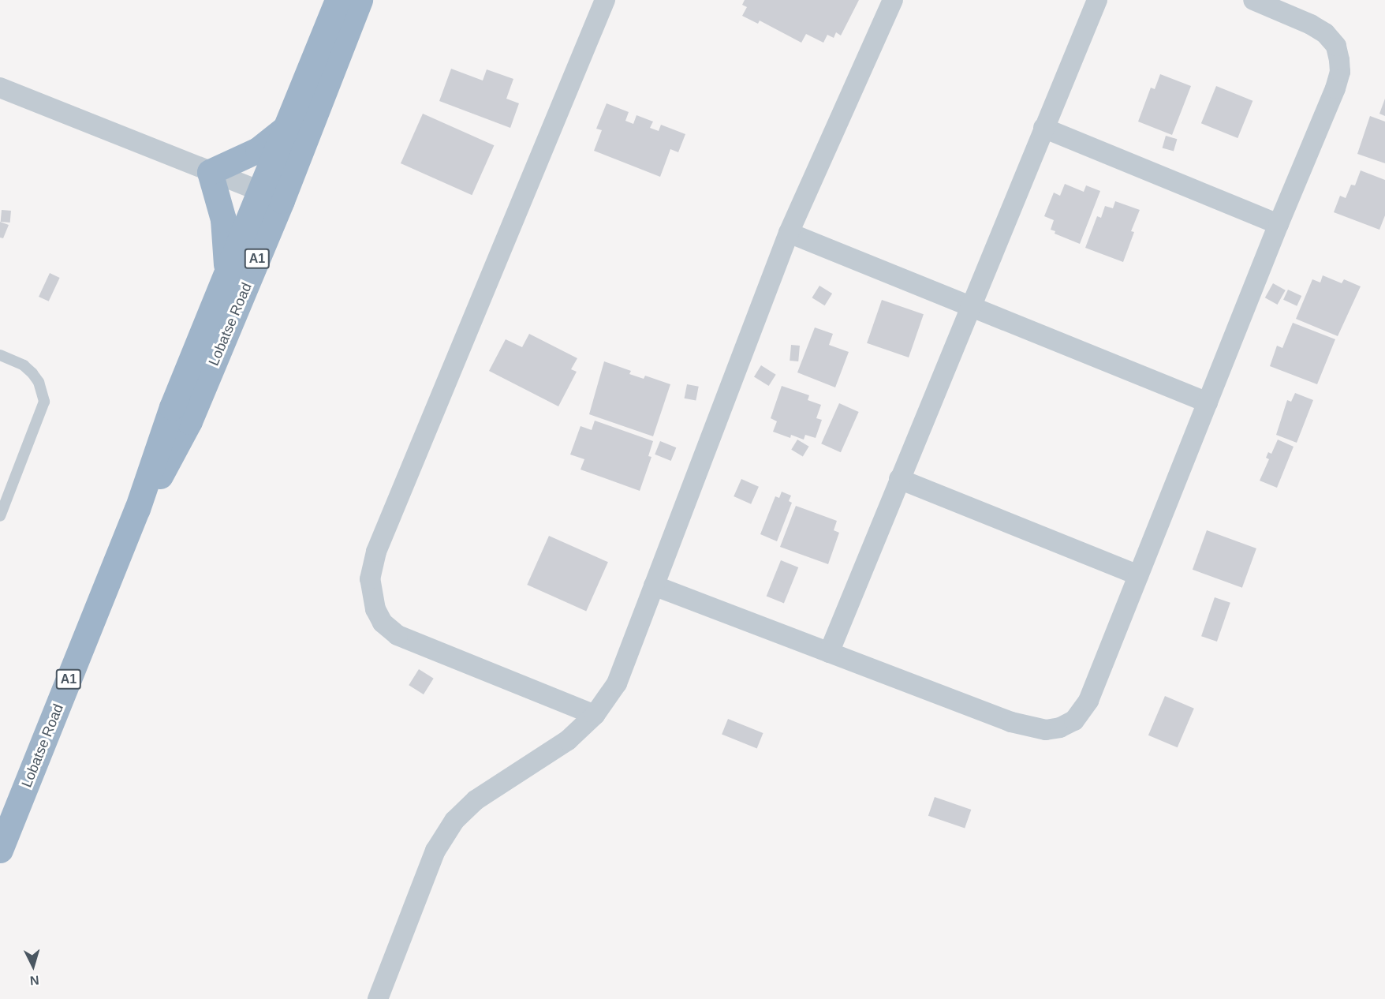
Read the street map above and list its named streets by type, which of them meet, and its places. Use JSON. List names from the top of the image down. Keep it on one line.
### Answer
{"streets":{"highway":["A1","Lobatse Road"]},"north":"bottom"}
